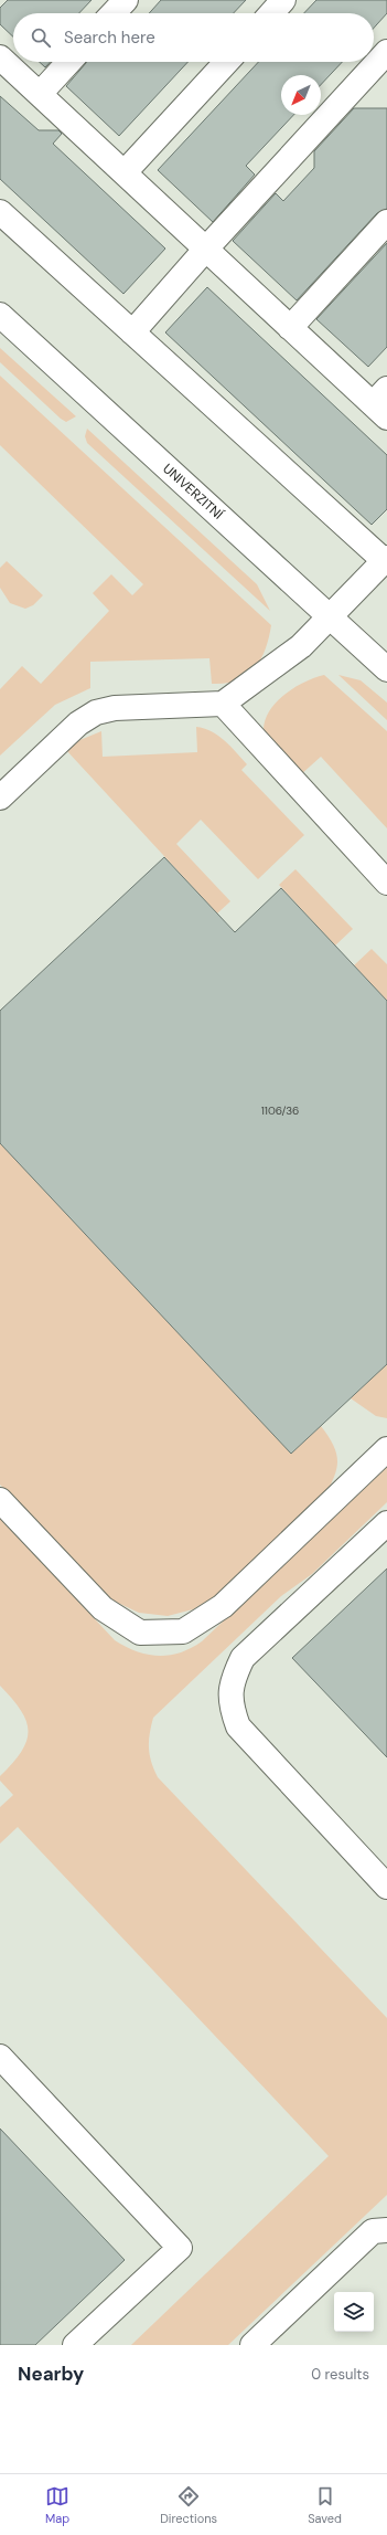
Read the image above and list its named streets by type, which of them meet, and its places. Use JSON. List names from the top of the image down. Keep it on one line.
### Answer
{"streets":{"street":["UNIVERZITNÍ"]},"house_numbers":["1106/36"],"north":"bottom left","page":{"search":"Search here","heading":["Nearby","0 results"],"nav":["Map","Directions","Saved"]}}
